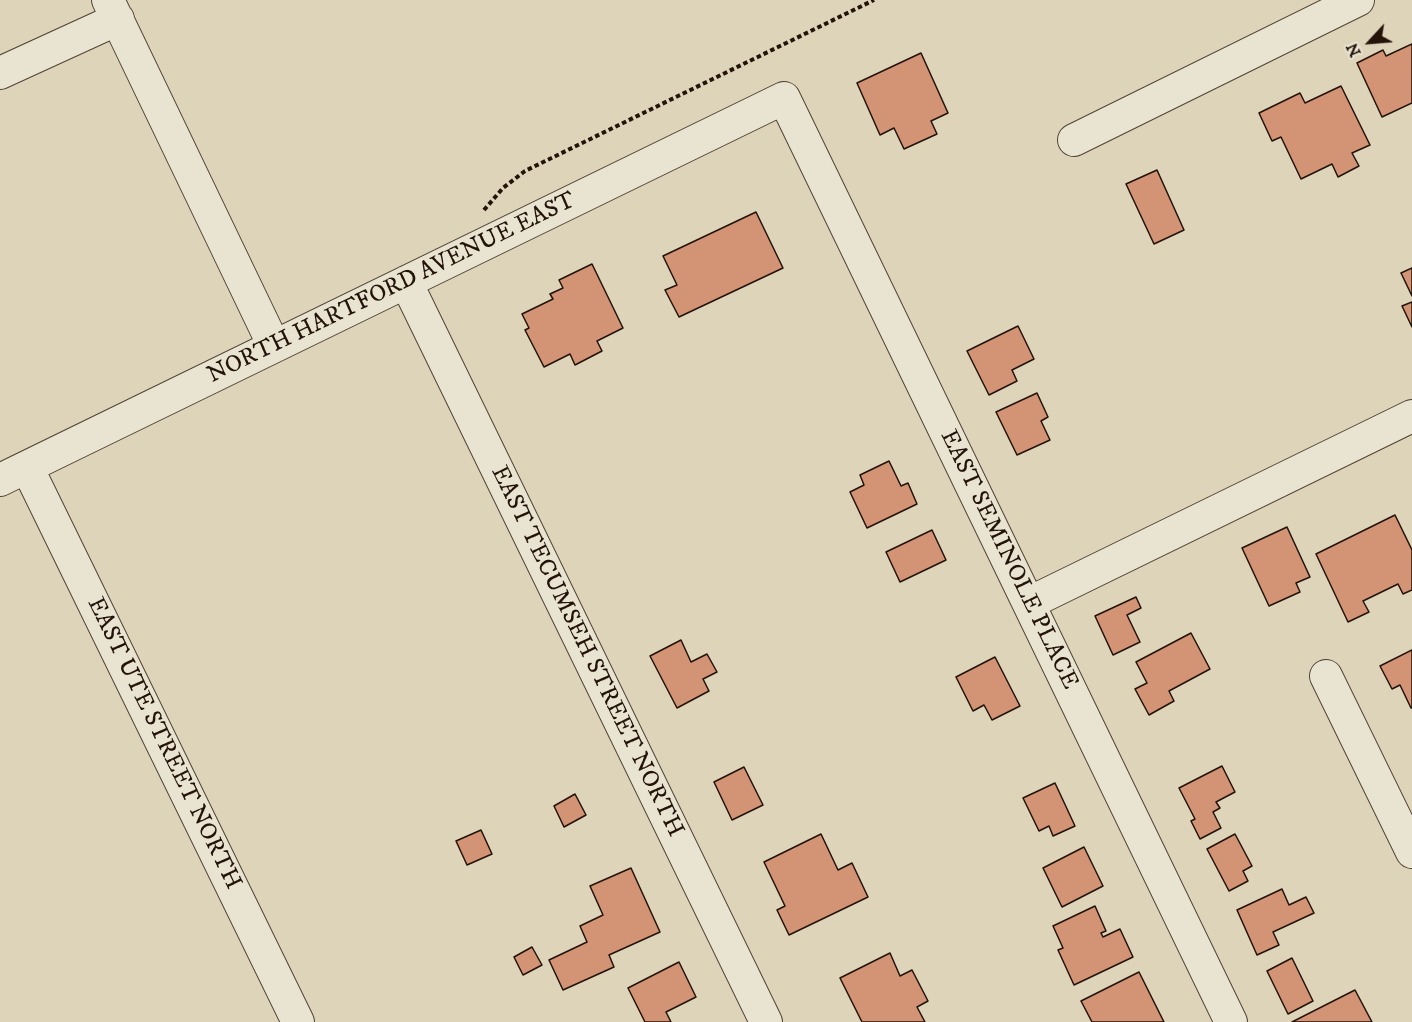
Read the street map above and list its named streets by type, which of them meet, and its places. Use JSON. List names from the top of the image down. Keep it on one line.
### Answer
{"streets":{"street":["NORTH HARTFORD AVENUE EAST","EAST SEMINOLE PLACE","EAST TECUMSEH STREET NORTH","EAST UTE STREET NORTH"]},"crossings":[["NORTH HARTFORD AVENUE EAST","EAST SEMINOLE PLACE"],["NORTH HARTFORD AVENUE EAST","EAST TECUMSEH STREET NORTH"],["NORTH HARTFORD AVENUE EAST","EAST UTE STREET NORTH"]],"north":"bottom left"}
